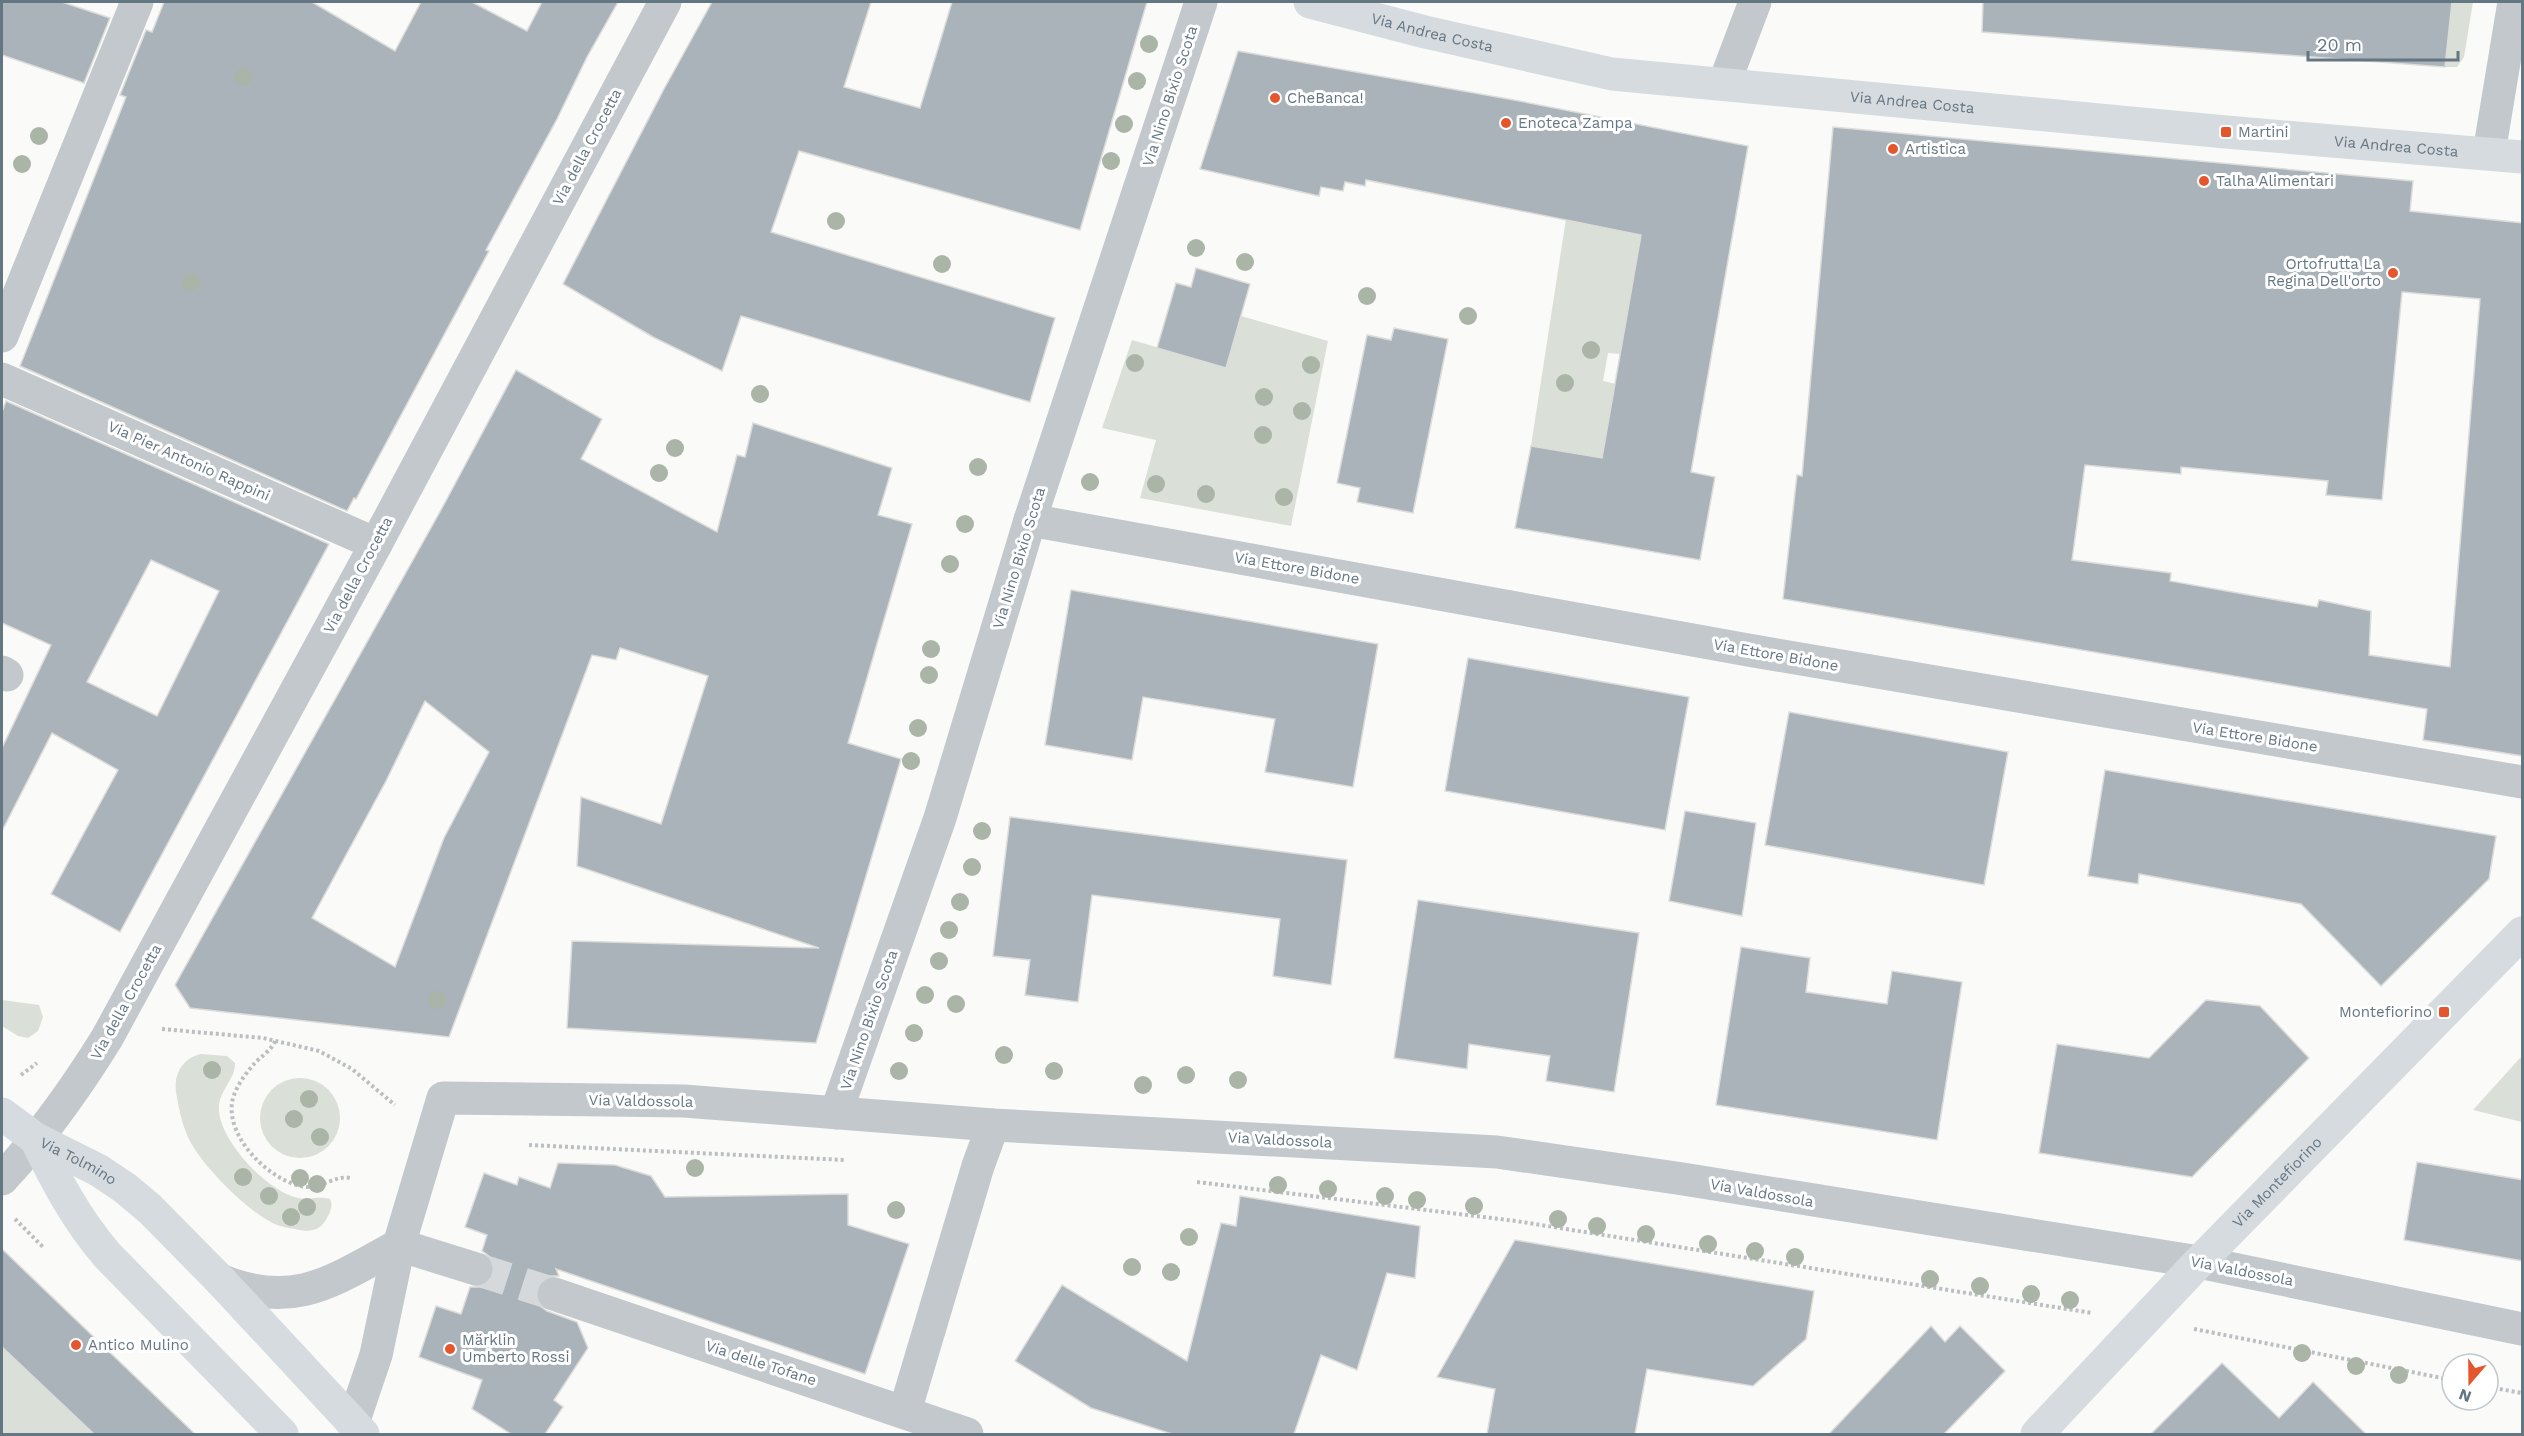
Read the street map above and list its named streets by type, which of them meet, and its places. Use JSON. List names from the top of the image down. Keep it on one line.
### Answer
{"streets":{"main road":["Via Andrea Costa","Via Tolmino","Via Montefiorino"],"street":["Via Nino Bixio Scota","Via della Crocetta","Via Pier Antonio Rappini","Via Ettore Bidone","Via Valdossola","Via delle Tofane"]},"crossings":[["Via Nino Bixio Scota","Via Ettore Bidone"],["Via Nino Bixio Scota","Via Valdossola"],["Via della Crocetta","Via Pier Antonio Rappini"],["Via della Crocetta","Via Tolmino"],["Via Valdossola","Via Tolmino"],["Via Valdossola","Via Montefiorino"]],"places":{"other":["CheBanca!","Enoteca Zampa","Artistica","Talha Alimentari","Ortofrutta La Regina Dell'orto","Antico Mulino","Märklin Umberto Rossi"],"transit":["Martini","Montefiorino"]},"scale_bar":"20 m","north":"bottom"}
